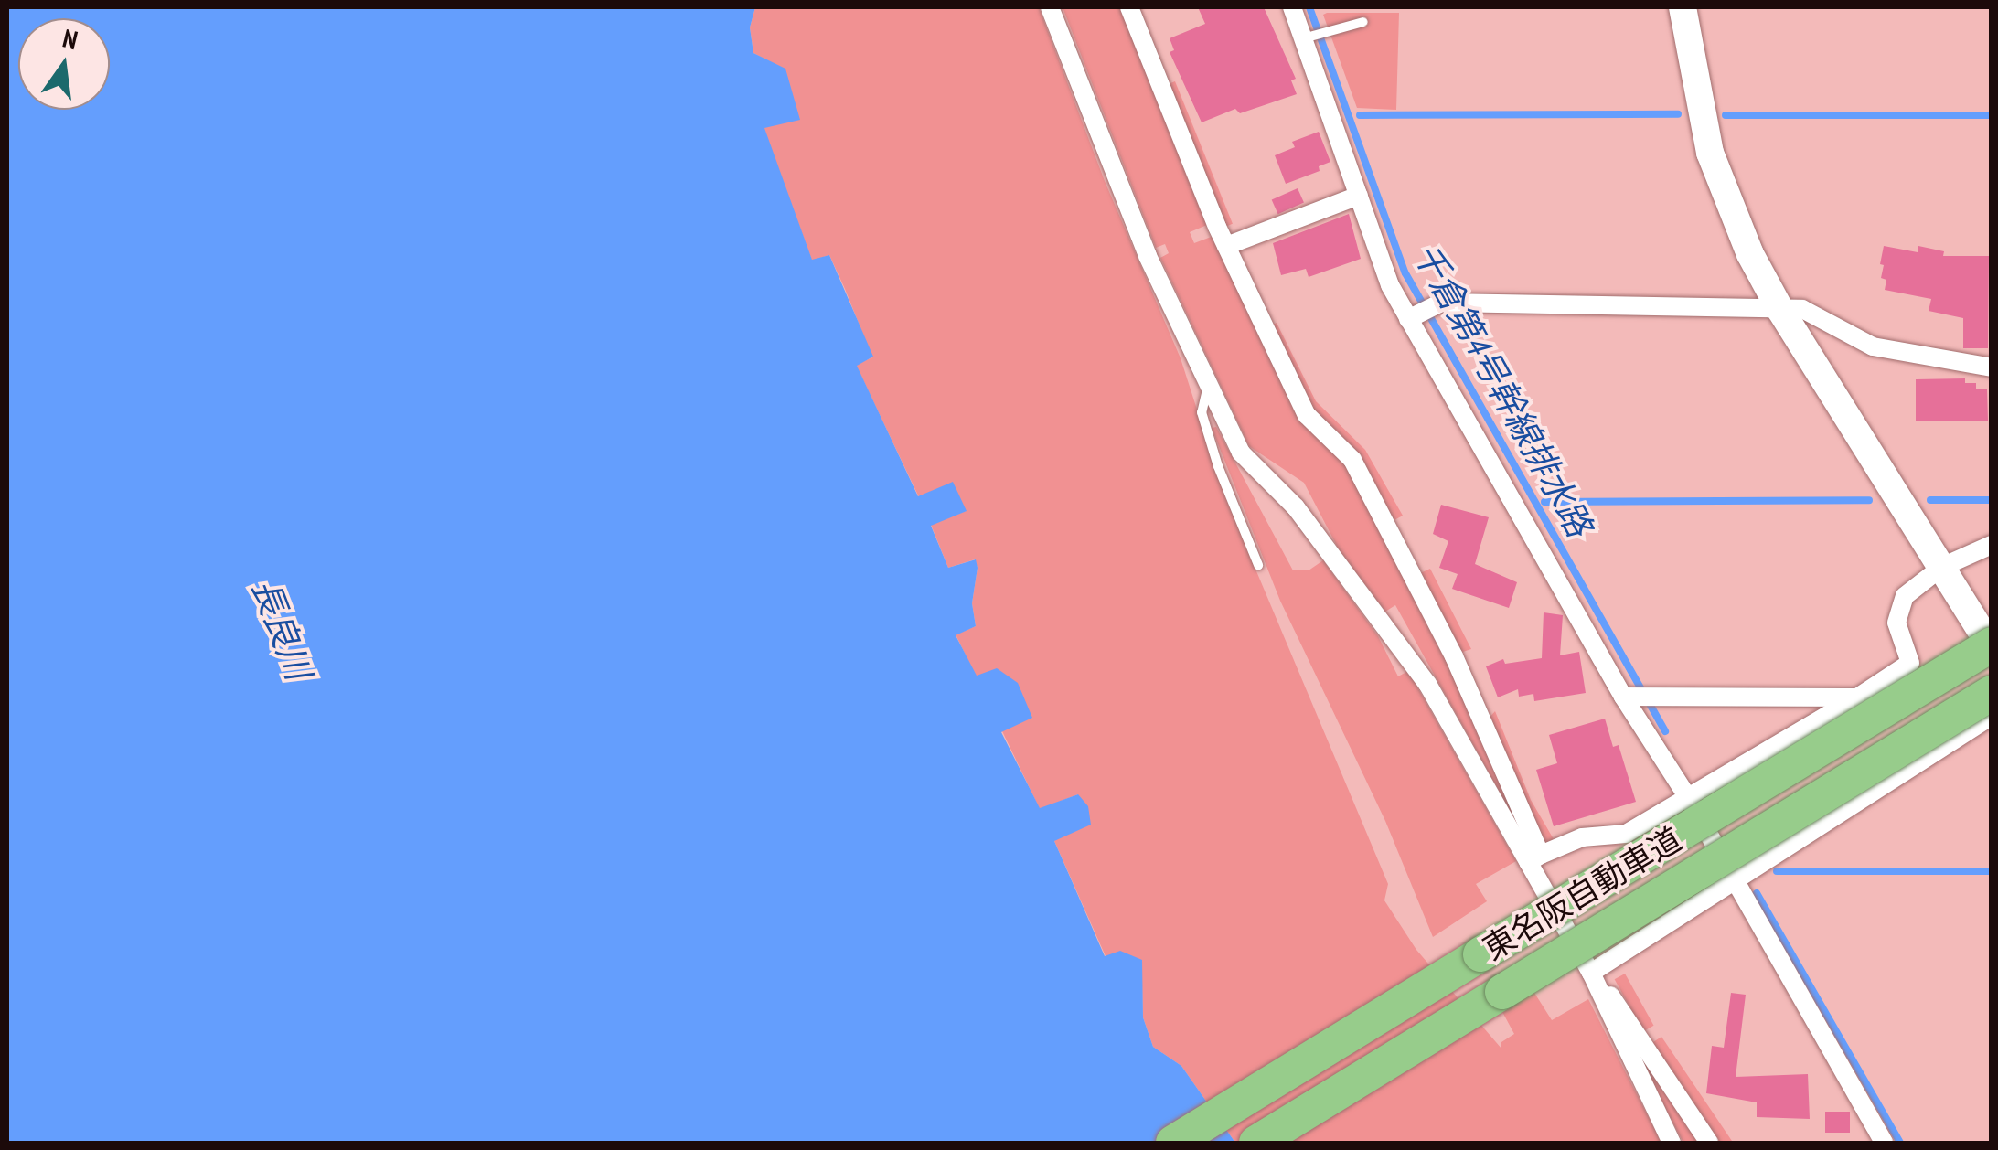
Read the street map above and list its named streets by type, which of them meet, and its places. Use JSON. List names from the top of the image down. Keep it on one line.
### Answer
{"streets":{"highway":["東名阪自動車道"]},"water":["千倉第4号幹線排水路","長良川"],"north":"top"}
